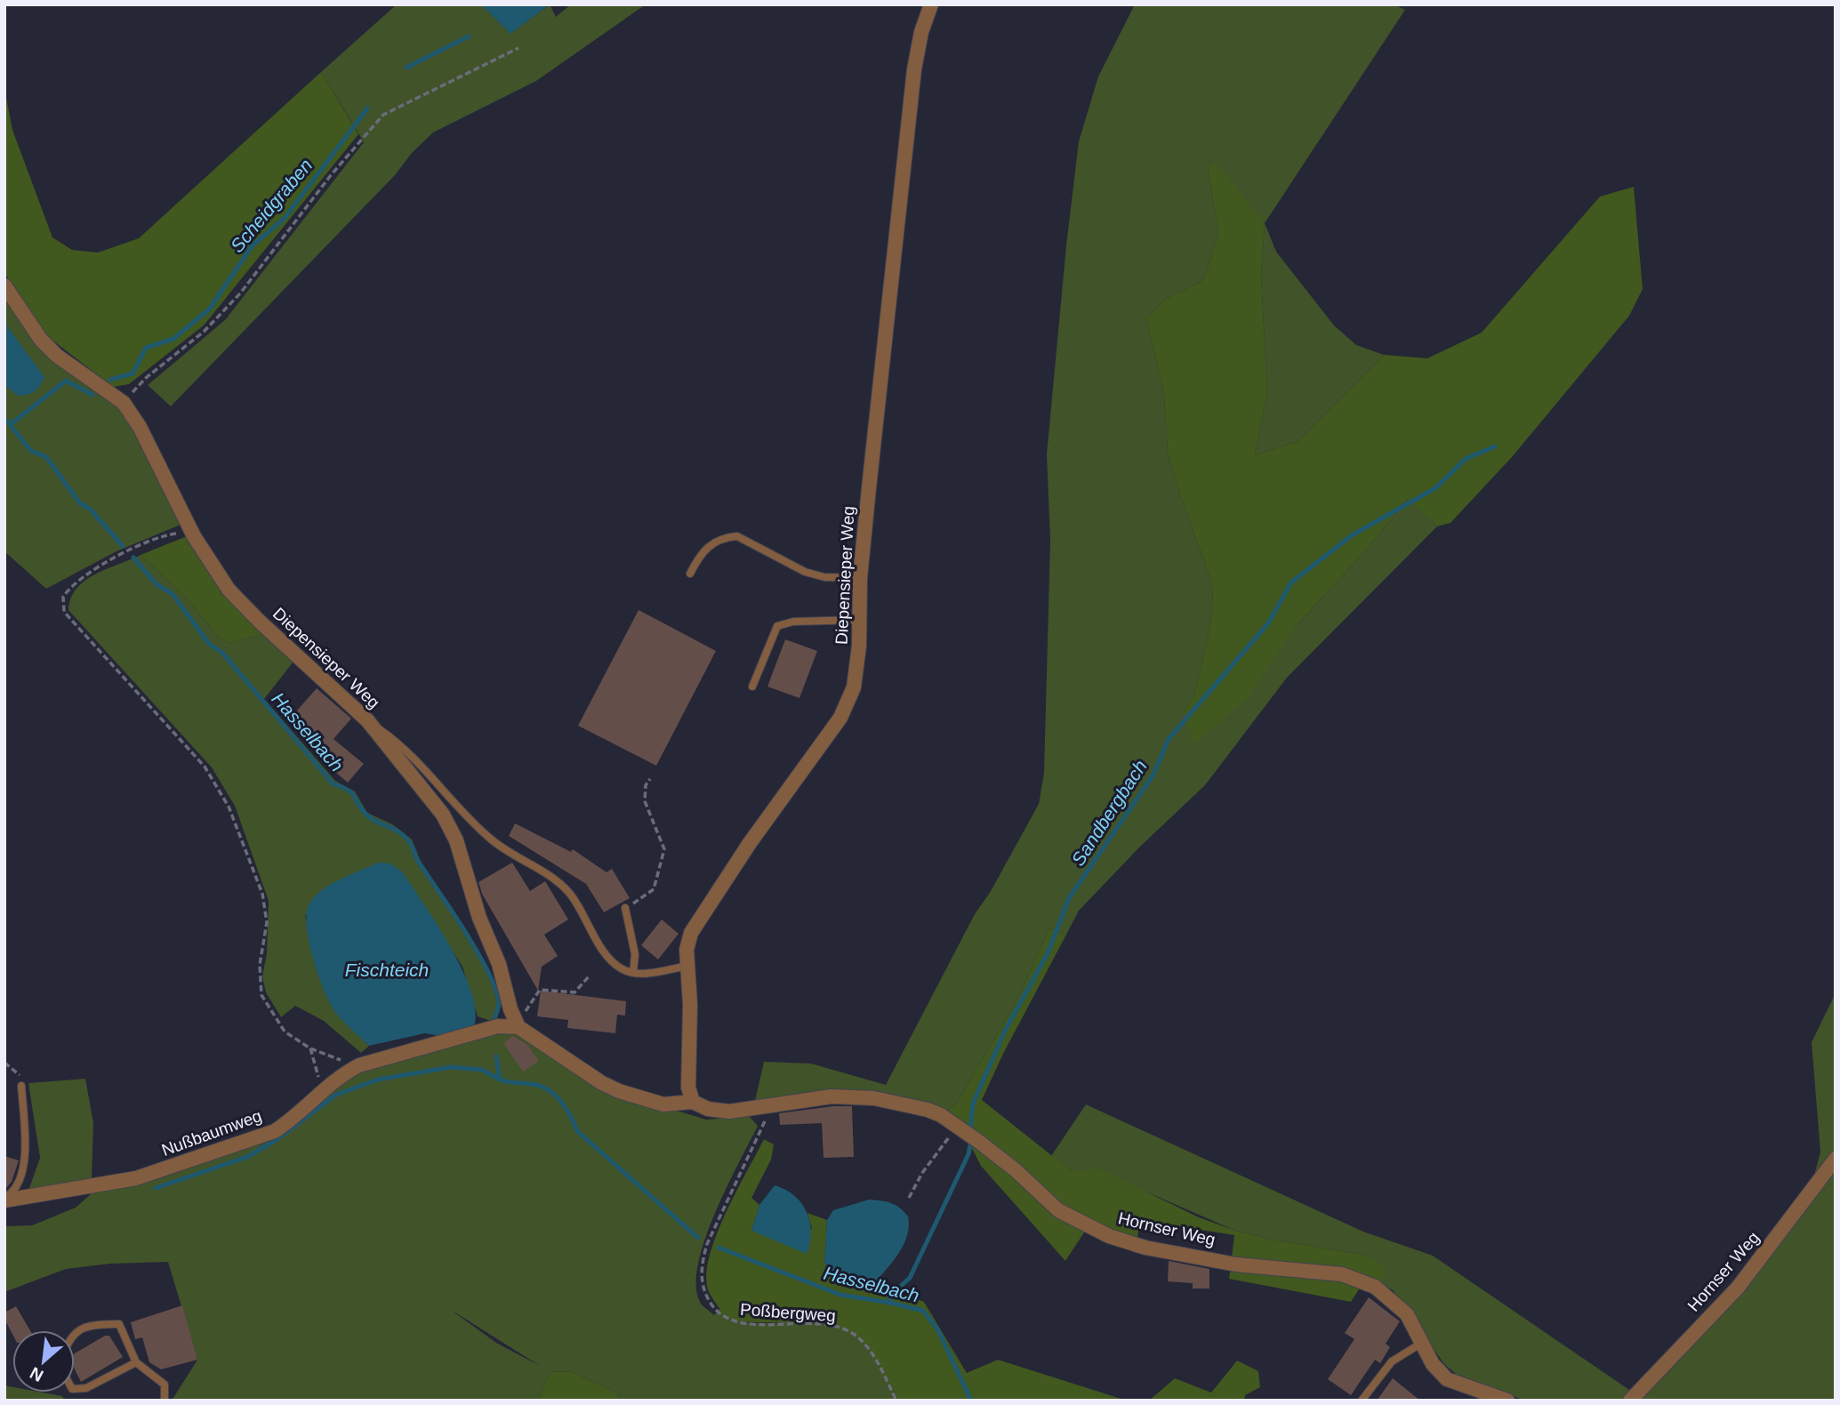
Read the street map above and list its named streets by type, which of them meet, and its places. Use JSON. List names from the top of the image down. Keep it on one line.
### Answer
{"streets":{"street":["Diepensieper Weg","Nußbaumweg","Hornser Weg"],"path":["Poßbergweg"]},"crossings":[["Diepensieper Weg","Nußbaumweg"],["Hornser Weg","Poßbergweg"]],"water":["Scheidgraben","Hasselbach","Sandbergbach","Fischteich"],"north":"bottom left"}
